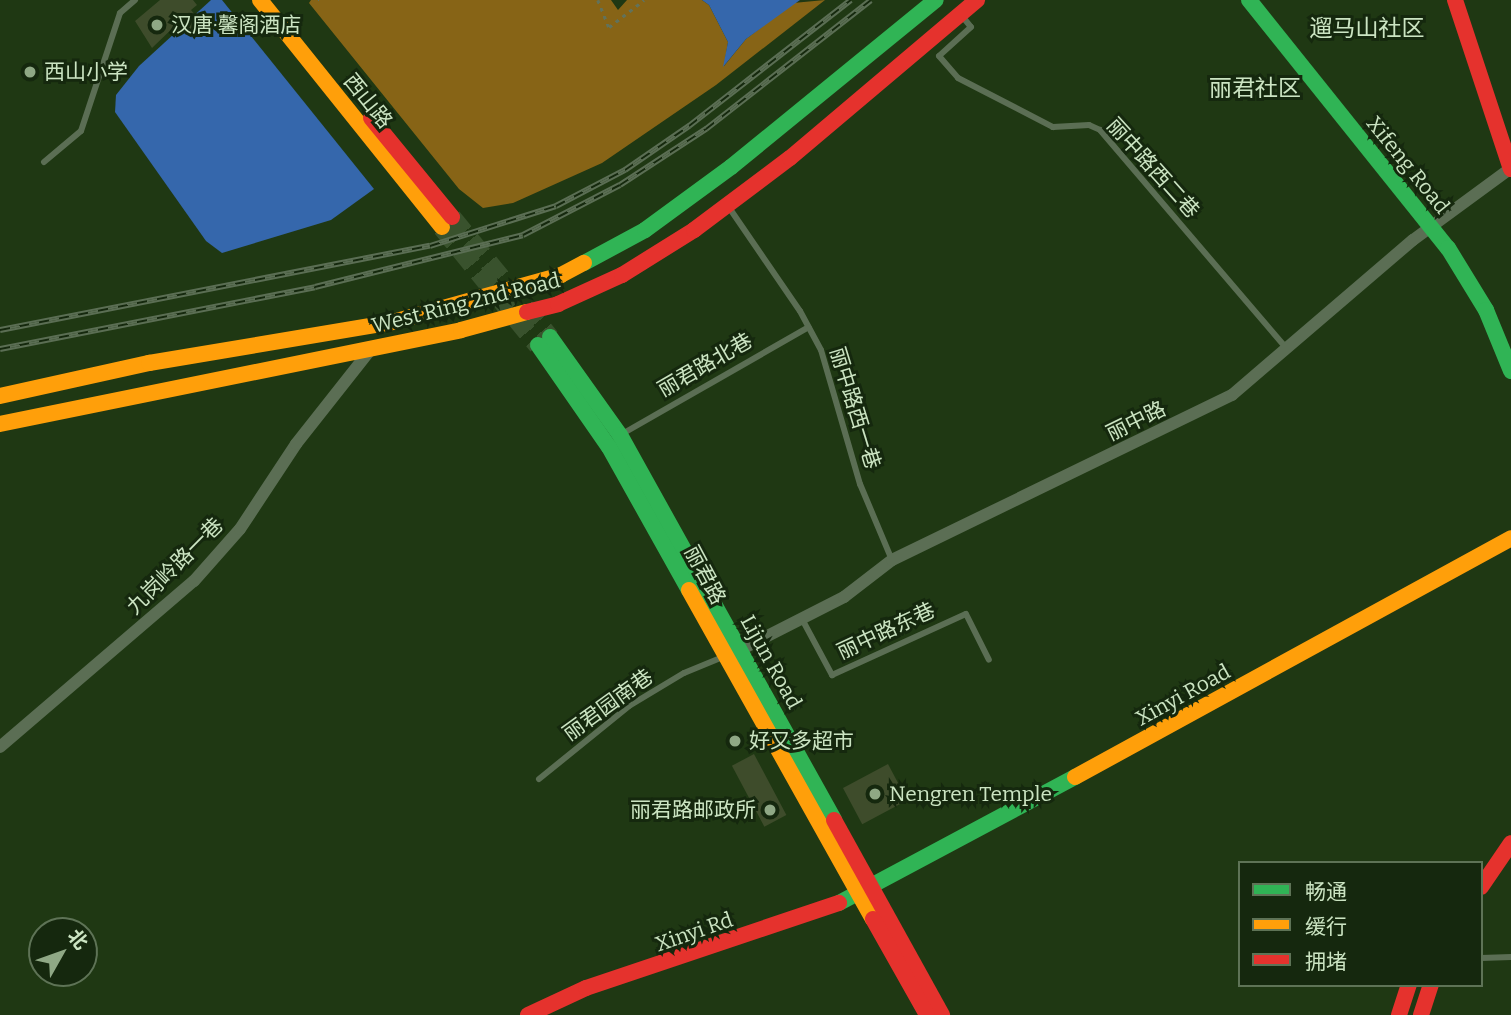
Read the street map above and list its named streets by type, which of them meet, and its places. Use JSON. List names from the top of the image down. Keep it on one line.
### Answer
{"streets":{"main road":["西山路","Xifeng Road","West Ring 2nd Road","丽君路","Lijun Road","Xinyi Road","Xinyi Rd"],"street":["丽中路","九岗岭路一巷"],"lane":["丽中路西二巷","丽君路北巷","丽中路西一巷","丽中路东巷","丽君园南巷"]},"crossings":[["Xifeng Road","丽中路"],["丽中路西二巷","West Ring 2nd Road"],["丽中路西二巷","丽中路"],["West Ring 2nd Road","丽中路西一巷"],["West Ring 2nd Road","九岗岭路一巷"],["丽君路北巷","丽中路西一巷"],["丽君路北巷","Lijun Road"],["丽中路西一巷","丽中路"],["丽中路","丽君路"],["丽中路","丽中路东巷"],["丽中路","Lijun Road"],["丽中路","丽君园南巷"],["丽君路","Lijun Road"],["丽君路","丽君园南巷"],["Lijun Road","Xinyi Road"],["Lijun Road","丽君园南巷"],["Lijun Road","Xinyi Rd"],["Xinyi Road","Xinyi Rd"]],"districts":["遛马山社区","丽君社区"],"places":["汉唐·馨阁酒店","西山小学","好又多超市","Nengren Temple","丽君路邮政所"],"legend":["畅通","缓行","拥堵"],"north":"top right"}
